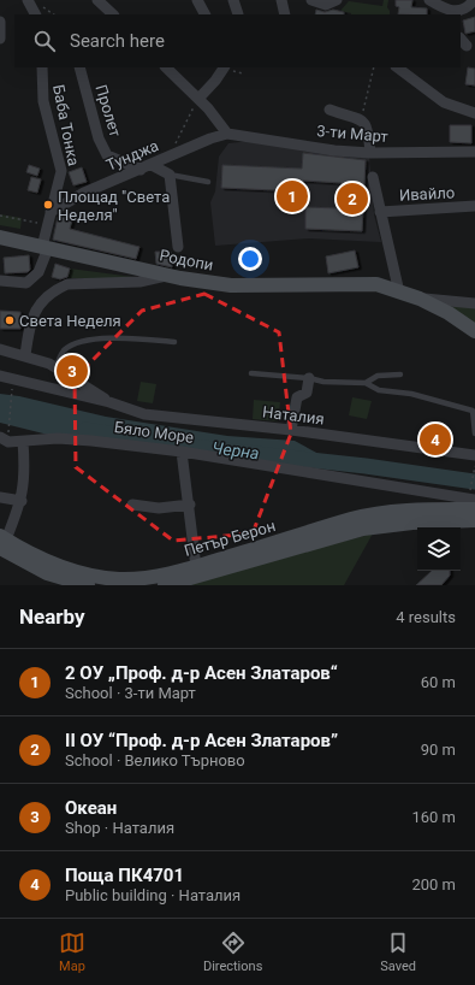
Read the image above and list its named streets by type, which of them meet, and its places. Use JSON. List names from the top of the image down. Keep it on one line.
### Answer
{"streets":{"main road":["Родопи","Петър Берон"],"street":["Пролет","Баба Тонка","3-ти Март","Тунджа","Ивайло","Наталия","Бяло Море"]},"crossings":[["Пролет","Тунджа"],["Баба Тонка","Тунджа"],["Баба Тонка","Родопи"],["3-ти Март","Тунджа"]],"water":["Черна"],"places":["Площад \"Света Неделя\"","Света Неделя"],"page":{"search":"Search here","pins":["1","2","3","4"],"heading":["Nearby","4 results"],"list":[{"mark":"1","name":"2 ОУ „Проф. д-р Асен Златаров“","note":"School · 3-ти Март","value":"60 m"},{"mark":"2","name":"II ОУ “Проф. д-р Асен Златаров”","note":"School · Велико Търново","value":"90 m"},{"mark":"3","name":"Океан","note":"Shop · Наталия","value":"160 m"},{"mark":"4","name":"Поща ПК4701","note":"Public building · Наталия","value":"200 m"}],"nav":["Map","Directions","Saved"]}}
